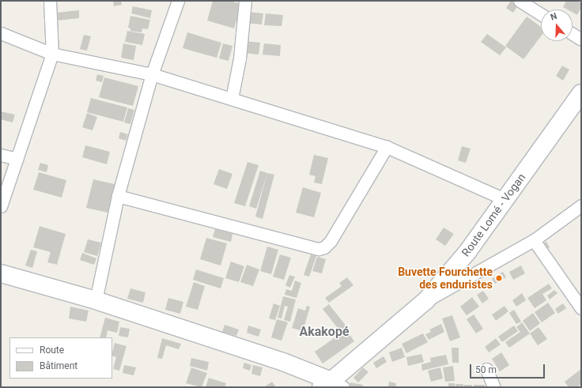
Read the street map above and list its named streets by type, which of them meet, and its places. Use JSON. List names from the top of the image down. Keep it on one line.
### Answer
{"streets":{"main road":["Route Lomé - Vogan"]},"districts":["Akakopé"],"places":["Buvette Fourchette des enduristes"],"legend":["Route","Bâtiment"],"scale_bar":"50 m","north":"top"}
